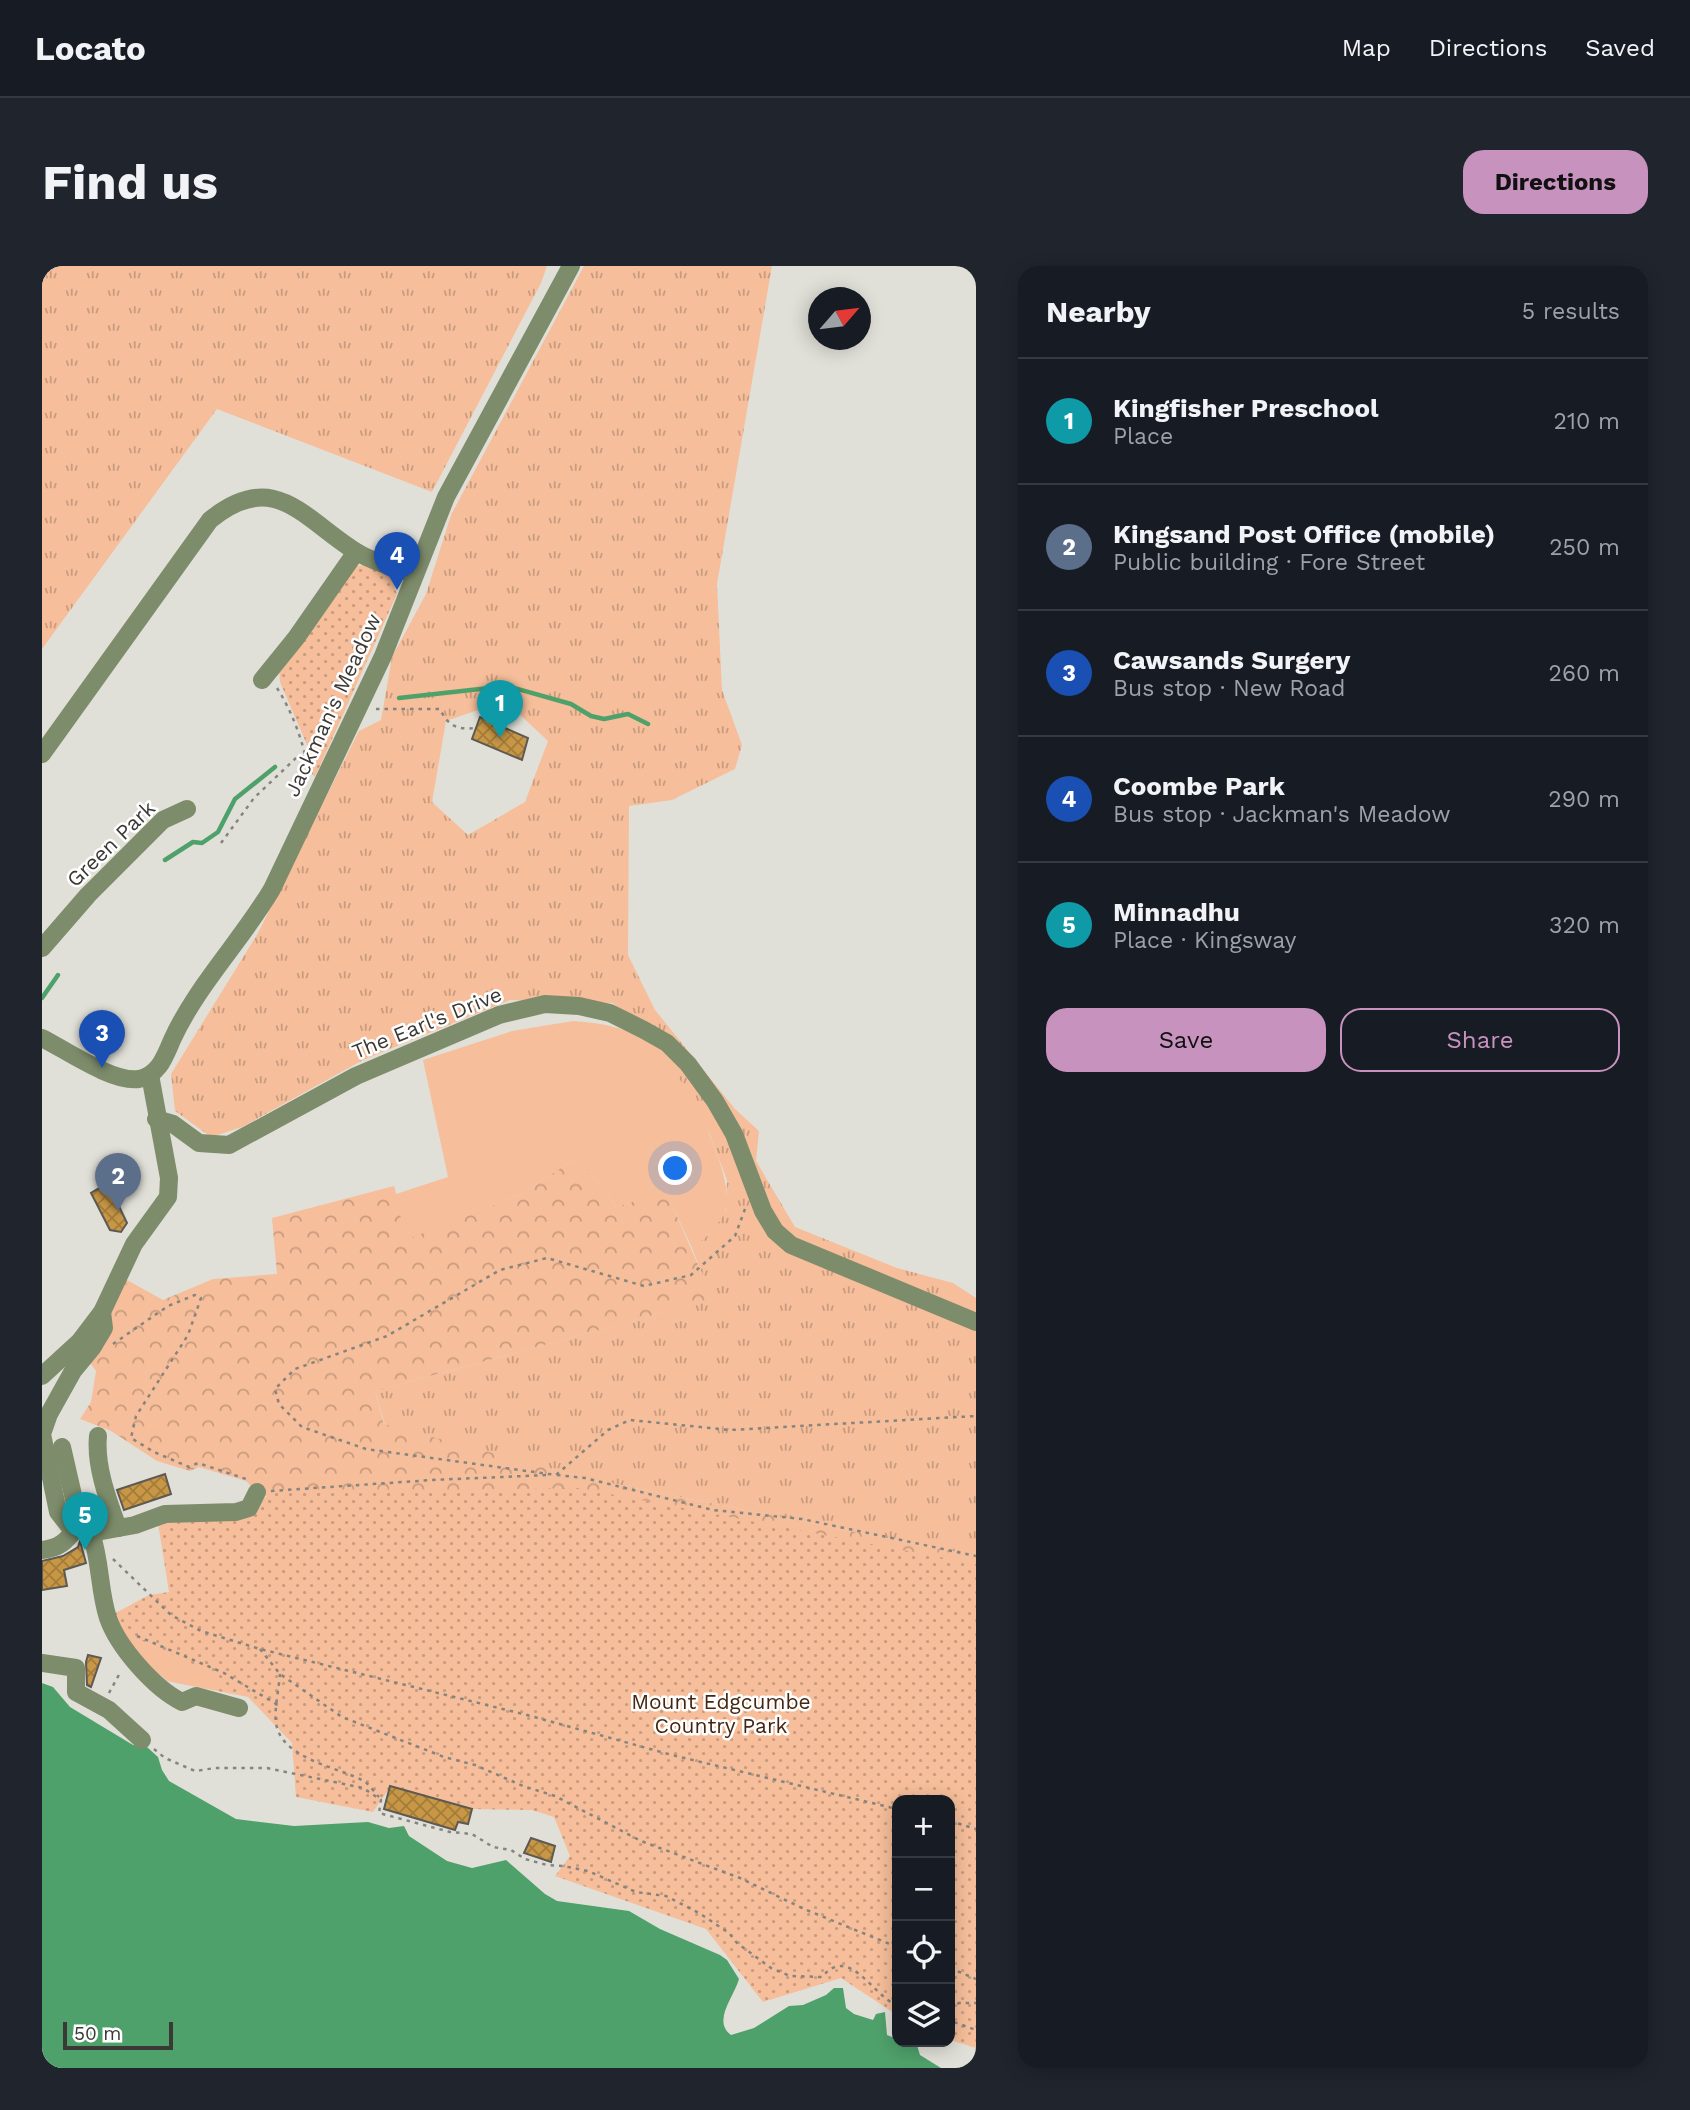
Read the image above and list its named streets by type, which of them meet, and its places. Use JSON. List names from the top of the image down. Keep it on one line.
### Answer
{"streets":{"street":["Jackman's Meadow","Green Park","The Earl's Drive"]},"parks":["Mount Edgcumbe Country Park"],"scale_bar":"50 m","north":"top right","page":{"header":"Locato","nav":["Map","Directions","Saved"],"buttons":["Directions",["Save","Share"]],"title":"Find us","heading":["Nearby","5 results"],"list":[{"mark":"1","name":"Kingfisher Preschool","note":"Place","value":"210 m"},{"mark":"2","name":"Kingsand Post Office (mobile)","note":"Public building · Fore Street","value":"250 m"},{"mark":"3","name":"Cawsands Surgery","note":"Bus stop · New Road","value":"260 m"},{"mark":"4","name":"Coombe Park","note":"Bus stop · Jackman's Meadow","value":"290 m"},{"mark":"5","name":"Minnadhu","note":"Place · Kingsway","value":"320 m"}],"pins":["4","1","3","2","5"],"map_buttons":["+","−"],"scale":"50 m"}}
